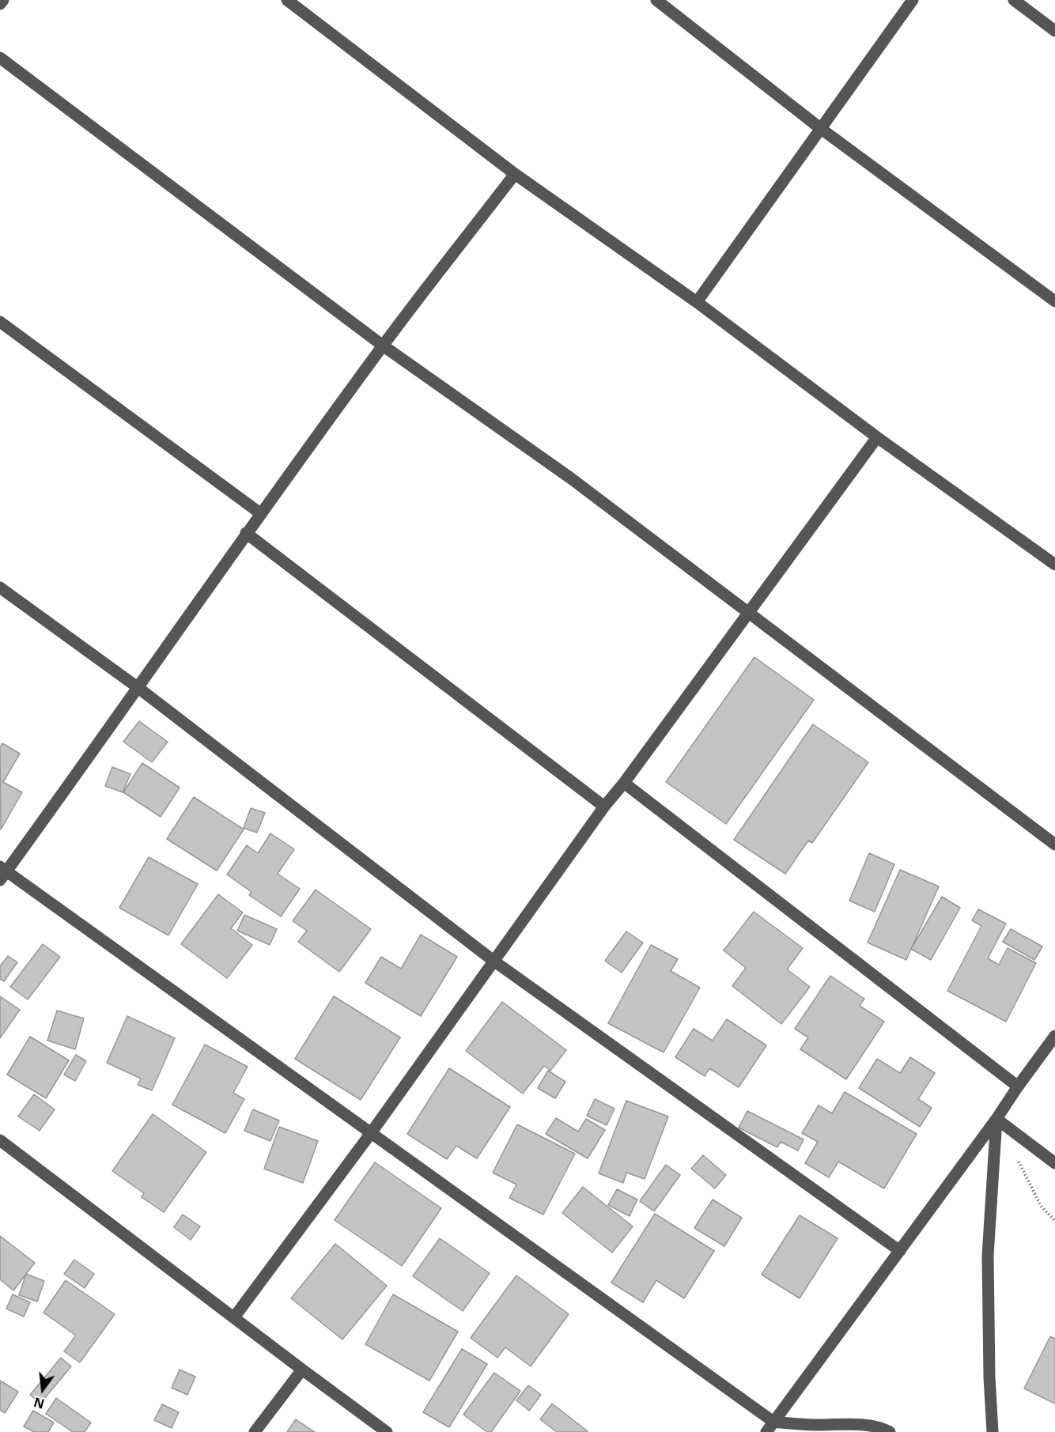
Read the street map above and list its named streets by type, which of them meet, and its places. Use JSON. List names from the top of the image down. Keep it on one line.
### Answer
{"north":"bottom"}
